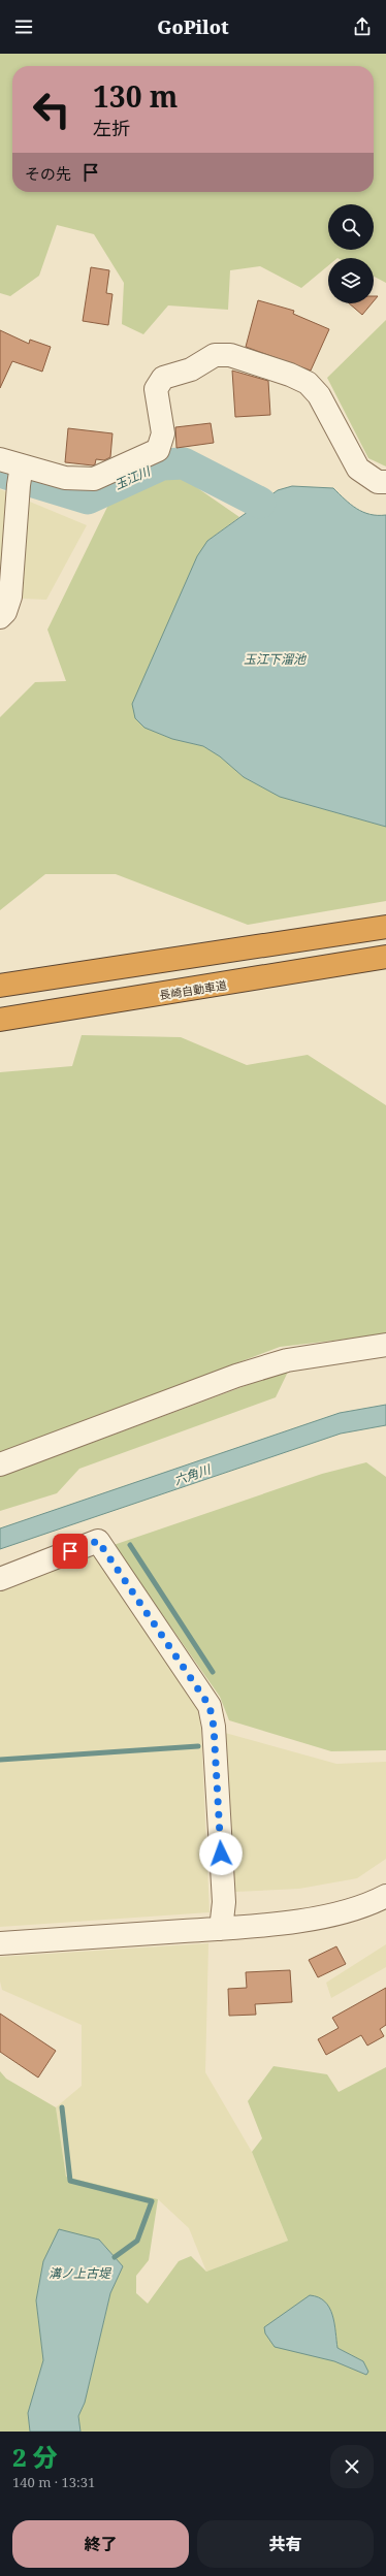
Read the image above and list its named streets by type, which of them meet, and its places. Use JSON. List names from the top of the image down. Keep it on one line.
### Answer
{"streets":{"highway":["長崎自動車道"]},"water":["玉江川","玉江下溜池","六角川","溝ノ上古堤"],"page":{"header":"GoPilot","turn":["130 m","左折"],"then":"その先","heading":["2 分","140 m · 13:31"],"buttons":["終了","共有"]}}
